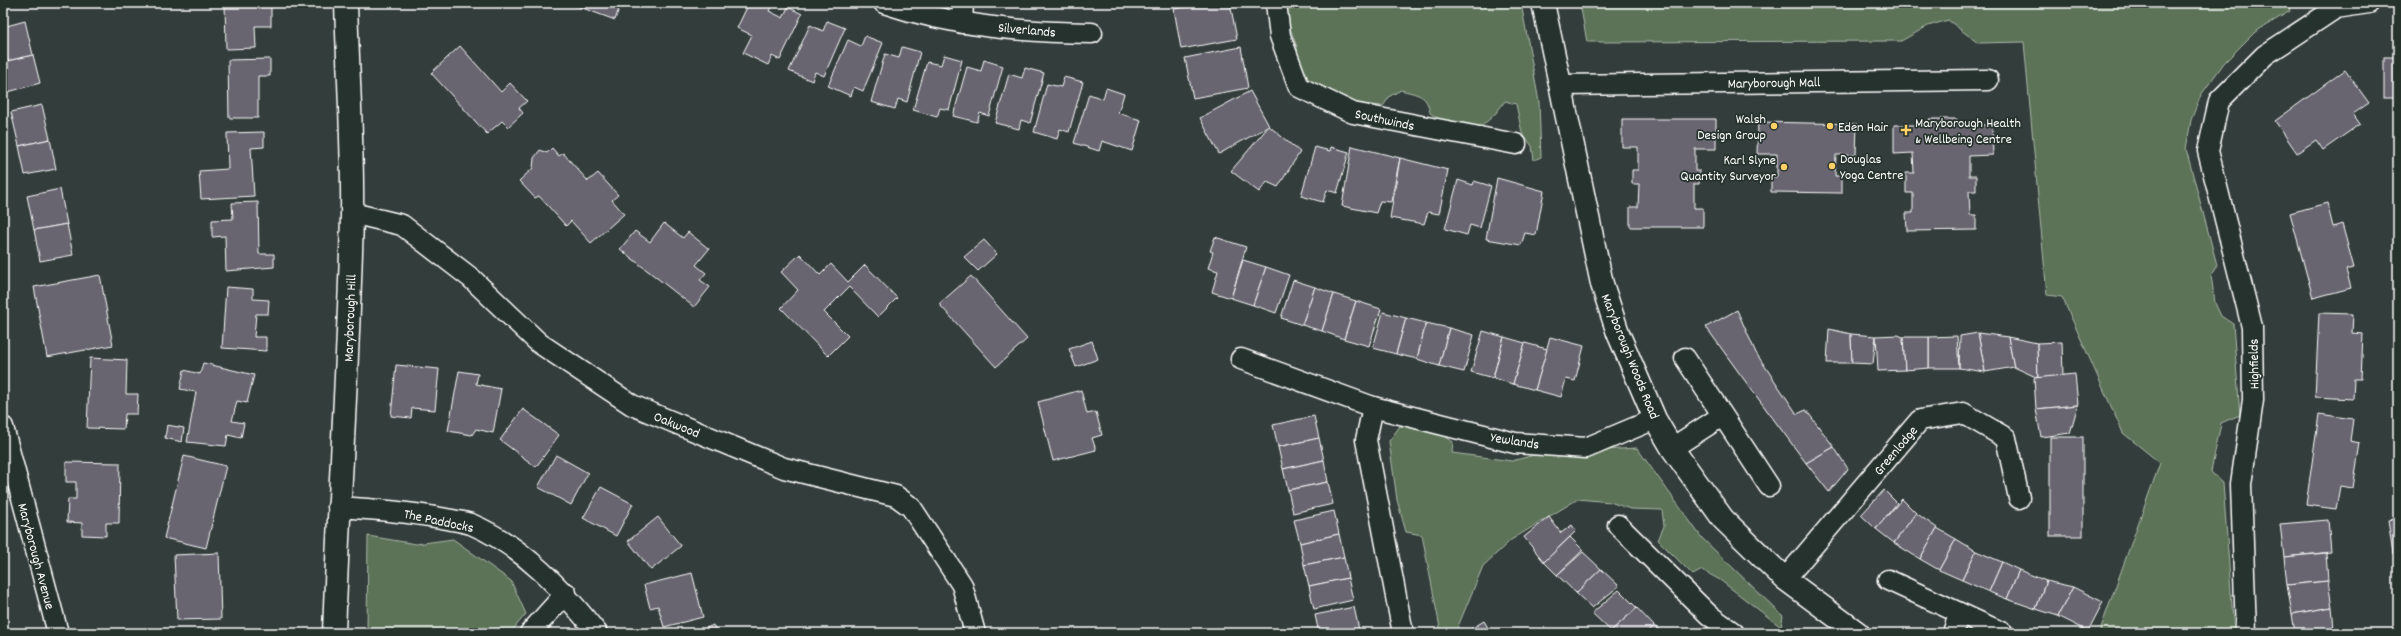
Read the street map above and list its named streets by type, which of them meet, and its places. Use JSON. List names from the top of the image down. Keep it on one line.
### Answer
{"streets":{"street":["Silverlands","Maryborough Mall","Southwinds","Maryborough Hill","Maryborough Woods Road","Highfields","Oakwood","Yewlands","Greenlodge","The Paddocks","Maryborough Avenue"]},"crossings":[["Maryborough Mall","Maryborough Woods Road"],["Maryborough Hill","Oakwood"],["Maryborough Hill","The Paddocks"],["Maryborough Woods Road","Yewlands"],["Maryborough Woods Road","Greenlodge"]],"places":{"other":["Walsh Design Group","Eden Hair","Douglas Yoga Centre","Karl Slyne Quantity Surveyor"],"health":["Maryborough Health & Wellbeing Centre"]}}
